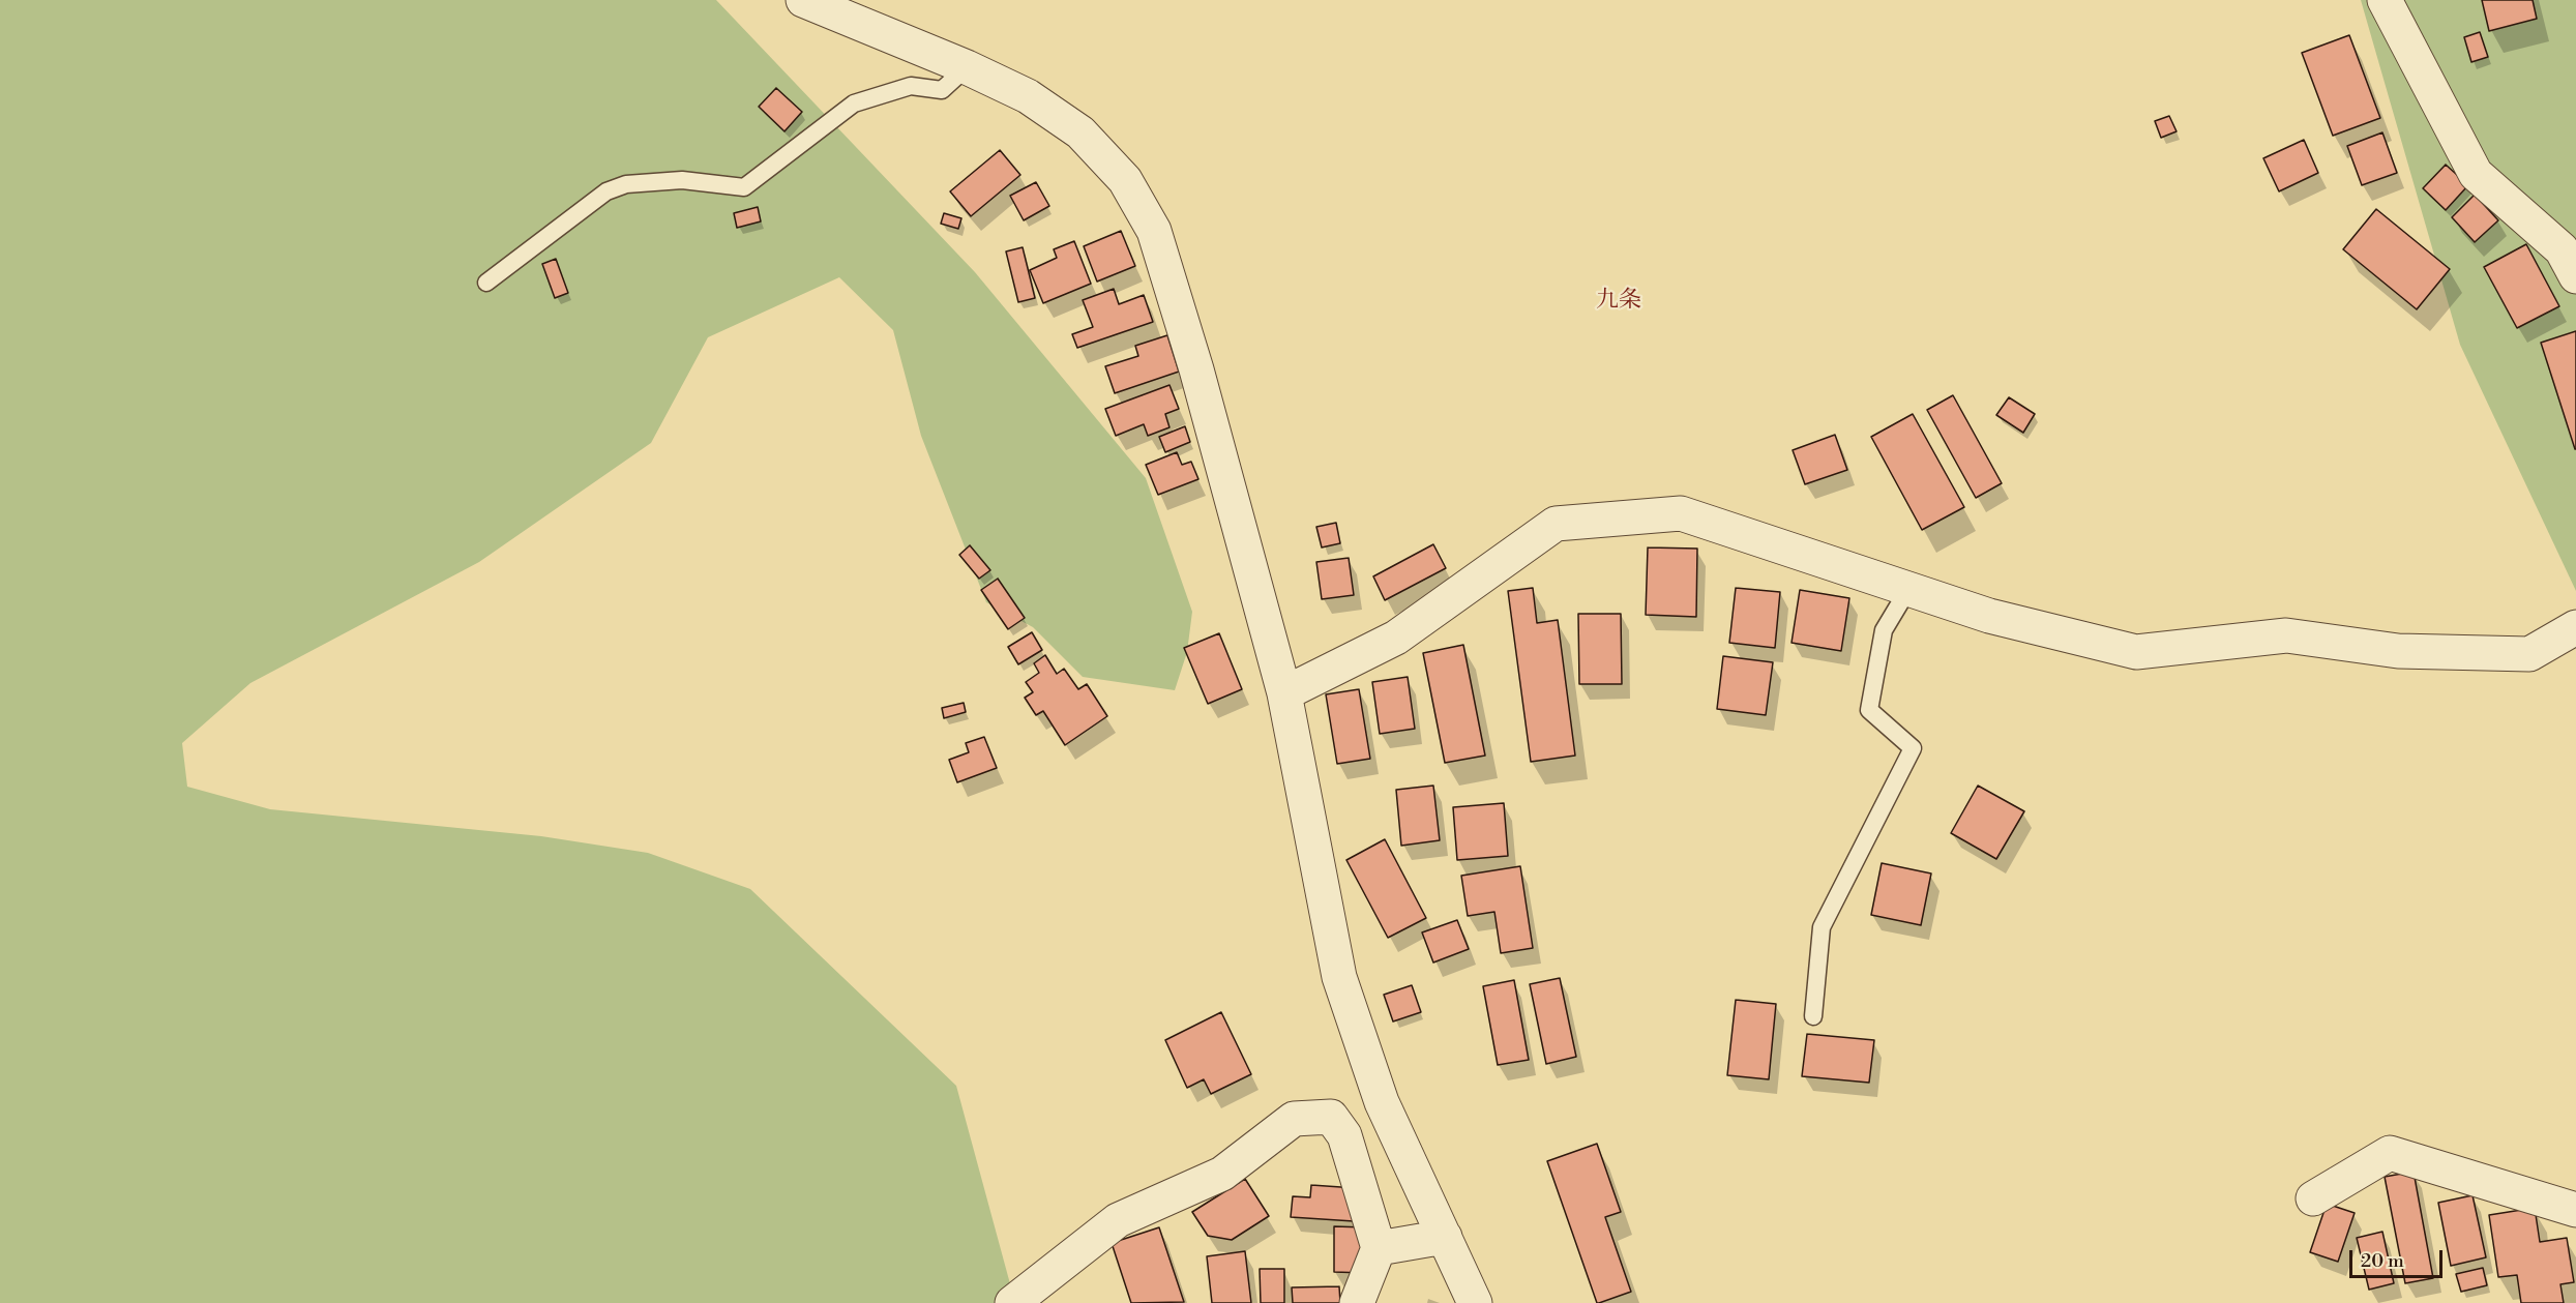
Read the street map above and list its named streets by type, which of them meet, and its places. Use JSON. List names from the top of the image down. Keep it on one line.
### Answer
{"districts":["九条"],"scale_bar":"20 m"}
